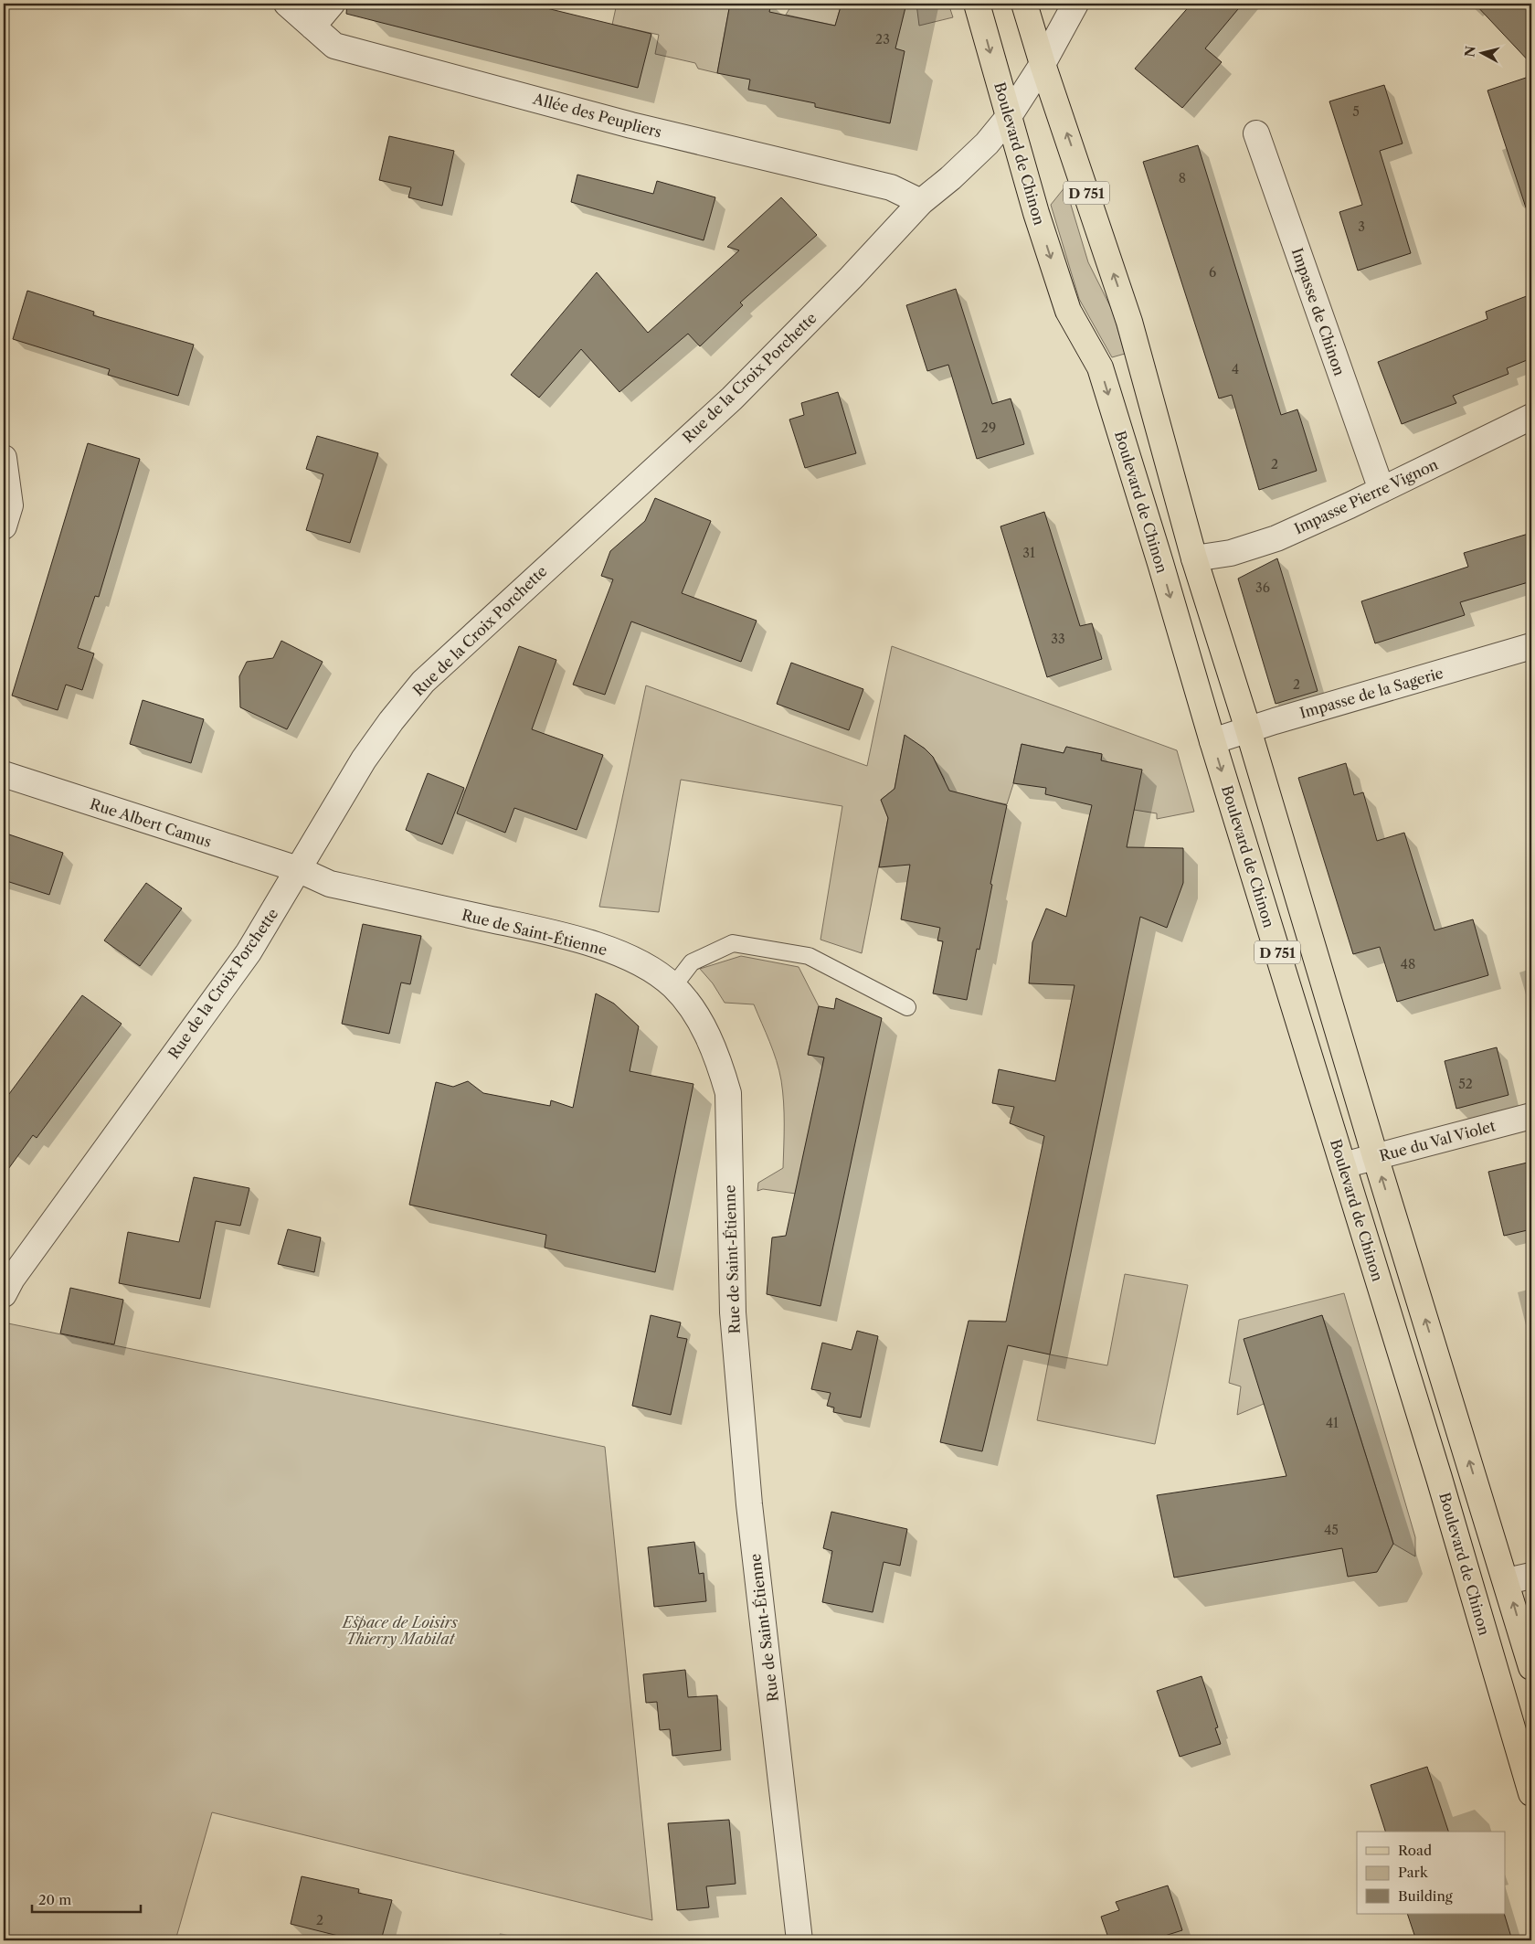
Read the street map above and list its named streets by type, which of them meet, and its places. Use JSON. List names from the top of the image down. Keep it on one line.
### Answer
{"streets":{"main road":["Boulevard de Chinon","D 751"],"street":["Allée des Peupliers","Impasse de Chinon","Rue de la Croix Porchette","Impasse Pierre Vignon","Impasse de la Sagerie","Rue Albert Camus","Rue de Saint-Étienne","Rue du Val Violet"]},"crossings":[["Allée des Peupliers","Rue de la Croix Porchette"],["Boulevard de Chinon","Rue de la Croix Porchette"],["Boulevard de Chinon","Impasse de la Sagerie"],["Boulevard de Chinon","Rue du Val Violet"],["D 751","Rue de la Croix Porchette"],["D 751","Impasse Pierre Vignon"],["D 751","Impasse de la Sagerie"],["D 751","Rue du Val Violet"],["Impasse de Chinon","Impasse Pierre Vignon"],["Rue de la Croix Porchette","Rue Albert Camus"],["Rue de la Croix Porchette","Rue de Saint-Étienne"],["Rue Albert Camus","Rue de Saint-Étienne"]],"parks":["Espace de Loisirs Thierry Mabilat"],"house_numbers":["23","5","8","3","6","4","29","2","31","36","33","2","48","52","41","45","2"],"legend":["Road","Park","Building"],"scale_bar":"20 m","north":"left"}
